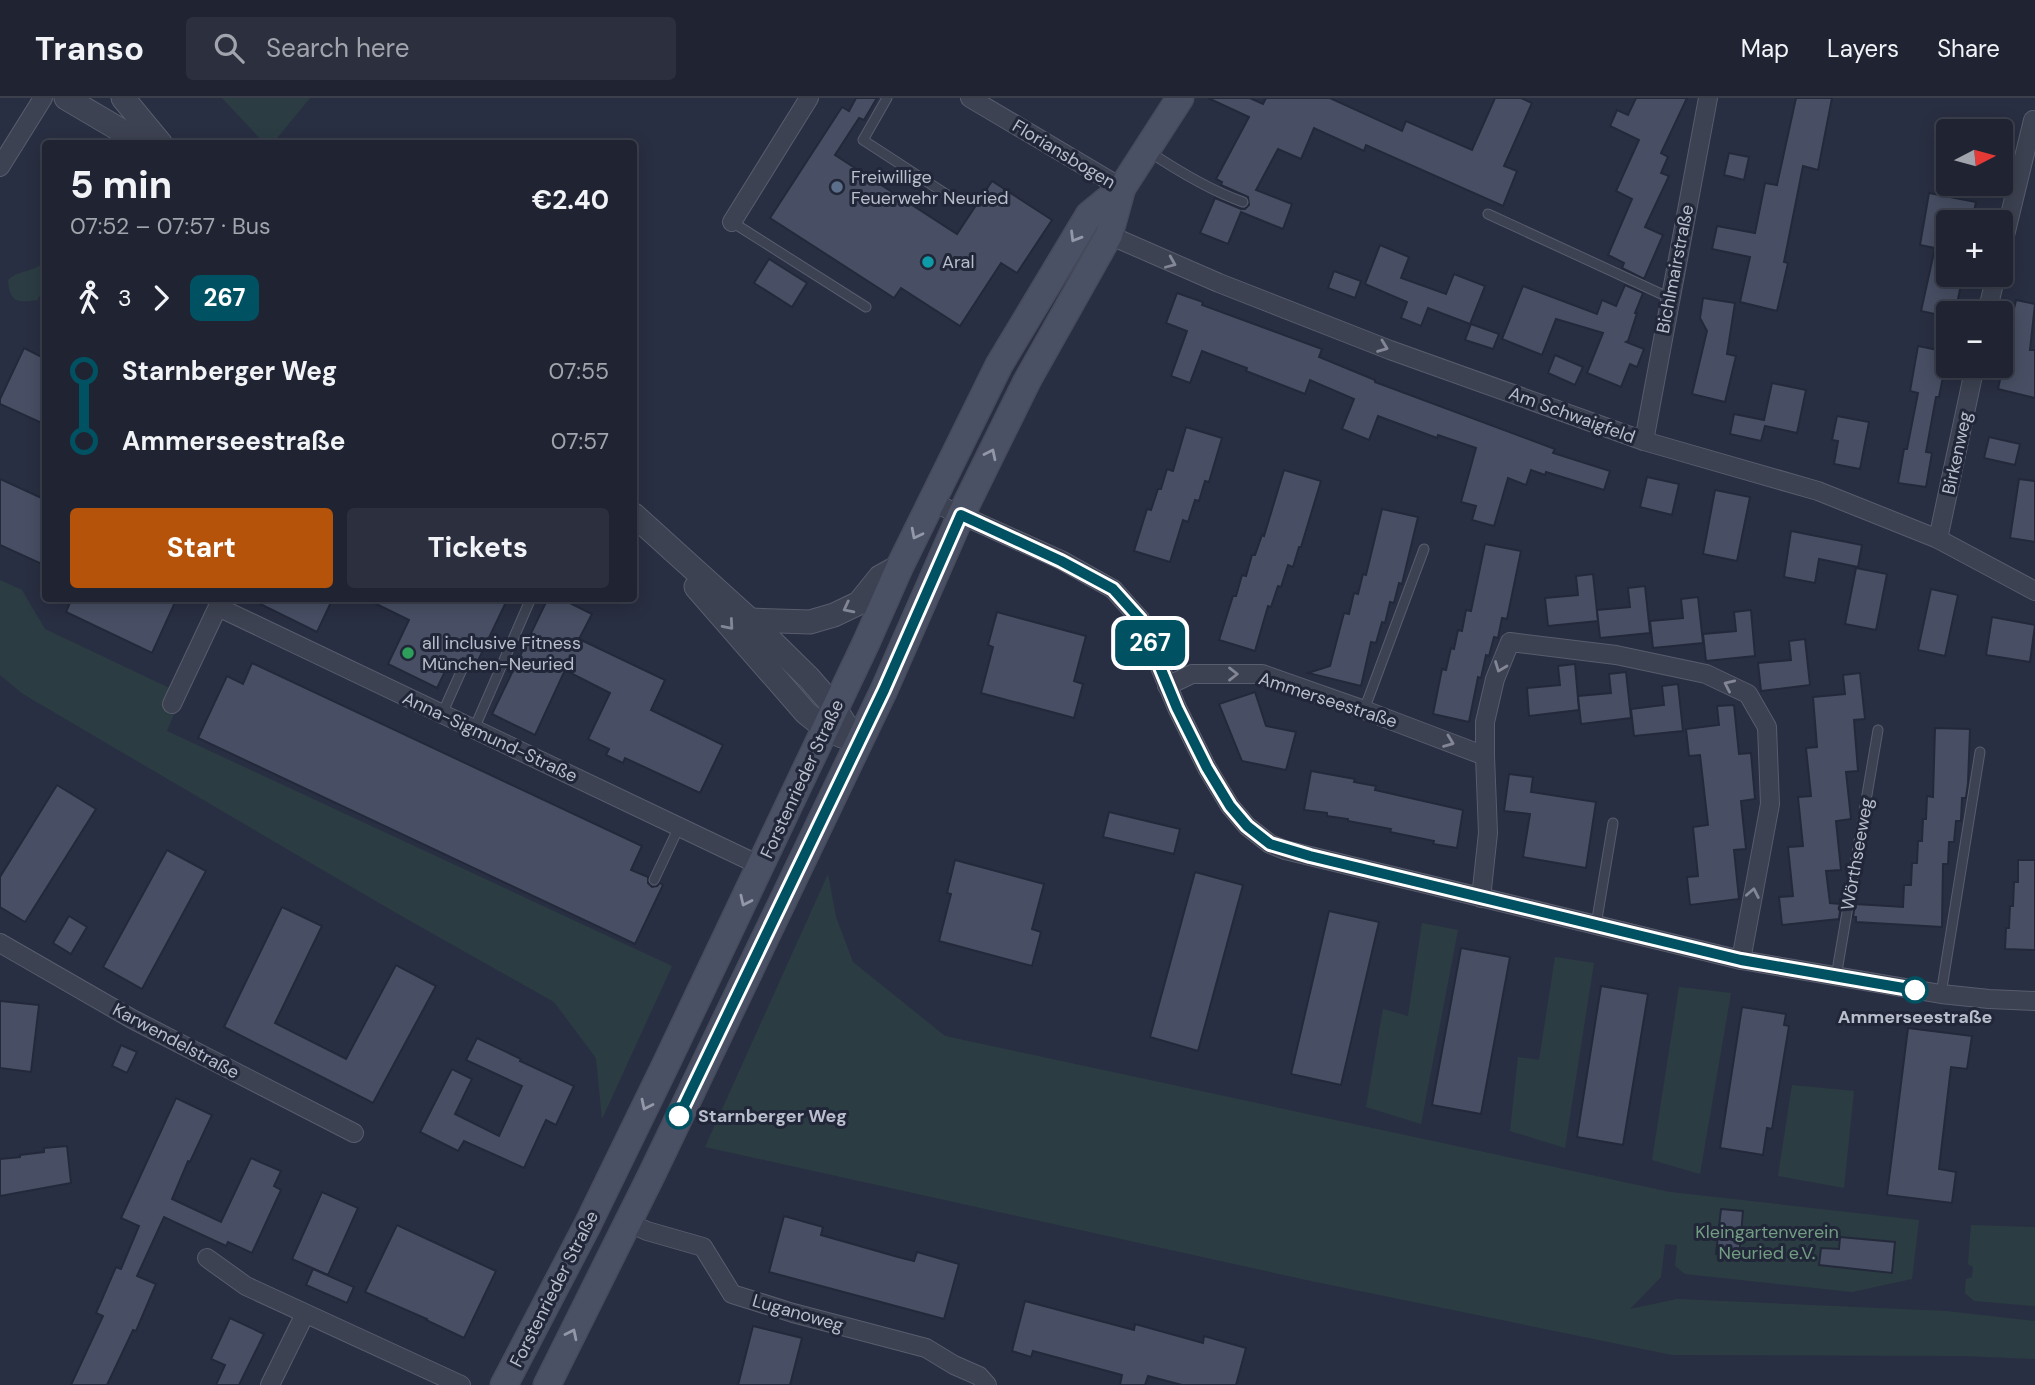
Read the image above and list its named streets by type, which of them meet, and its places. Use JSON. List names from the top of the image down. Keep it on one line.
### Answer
{"streets":{"main road":["Forstenrieder Straße"],"street":["Floriansbogen","Bichlmairstraße","Am Schwaigfeld","Birkenweg","Ammerseestraße","Anna-Sigmund-Straße","Karwendelstraße","Luganoweg"],"lane":["Wörthseeweg"]},"crossings":[["Floriansbogen","Forstenrieder Straße"],["Bichlmairstraße","Am Schwaigfeld"],["Am Schwaigfeld","Birkenweg"],["Am Schwaigfeld","Forstenrieder Straße"],["Anna-Sigmund-Straße","Forstenrieder Straße"],["Forstenrieder Straße","Luganoweg"]],"one_way":["Am Schwaigfeld","Ammerseestraße"],"parks":["Kleingartenverein Neuried e.V."],"places":["Freiwillige Feuerwehr Neuried","Aral","all inclusive Fitness München-Neuried","Ammerseestraße","Starnberger Weg"],"lines":["bus line 267"],"north":"right","page":{"header":"Transo","search":"Search here","nav":["Map","Layers","Share"],"on_map":"267","map_buttons":["+","−"],"heading":["5 min","07:52 – 07:57 · Bus","€2.40"],"legs":["3","267"],"list":[{"name":"Starnberger Weg","value":"07:55"},{"name":"Ammerseestraße","value":"07:57"}],"buttons":["Start","Tickets"]}}
